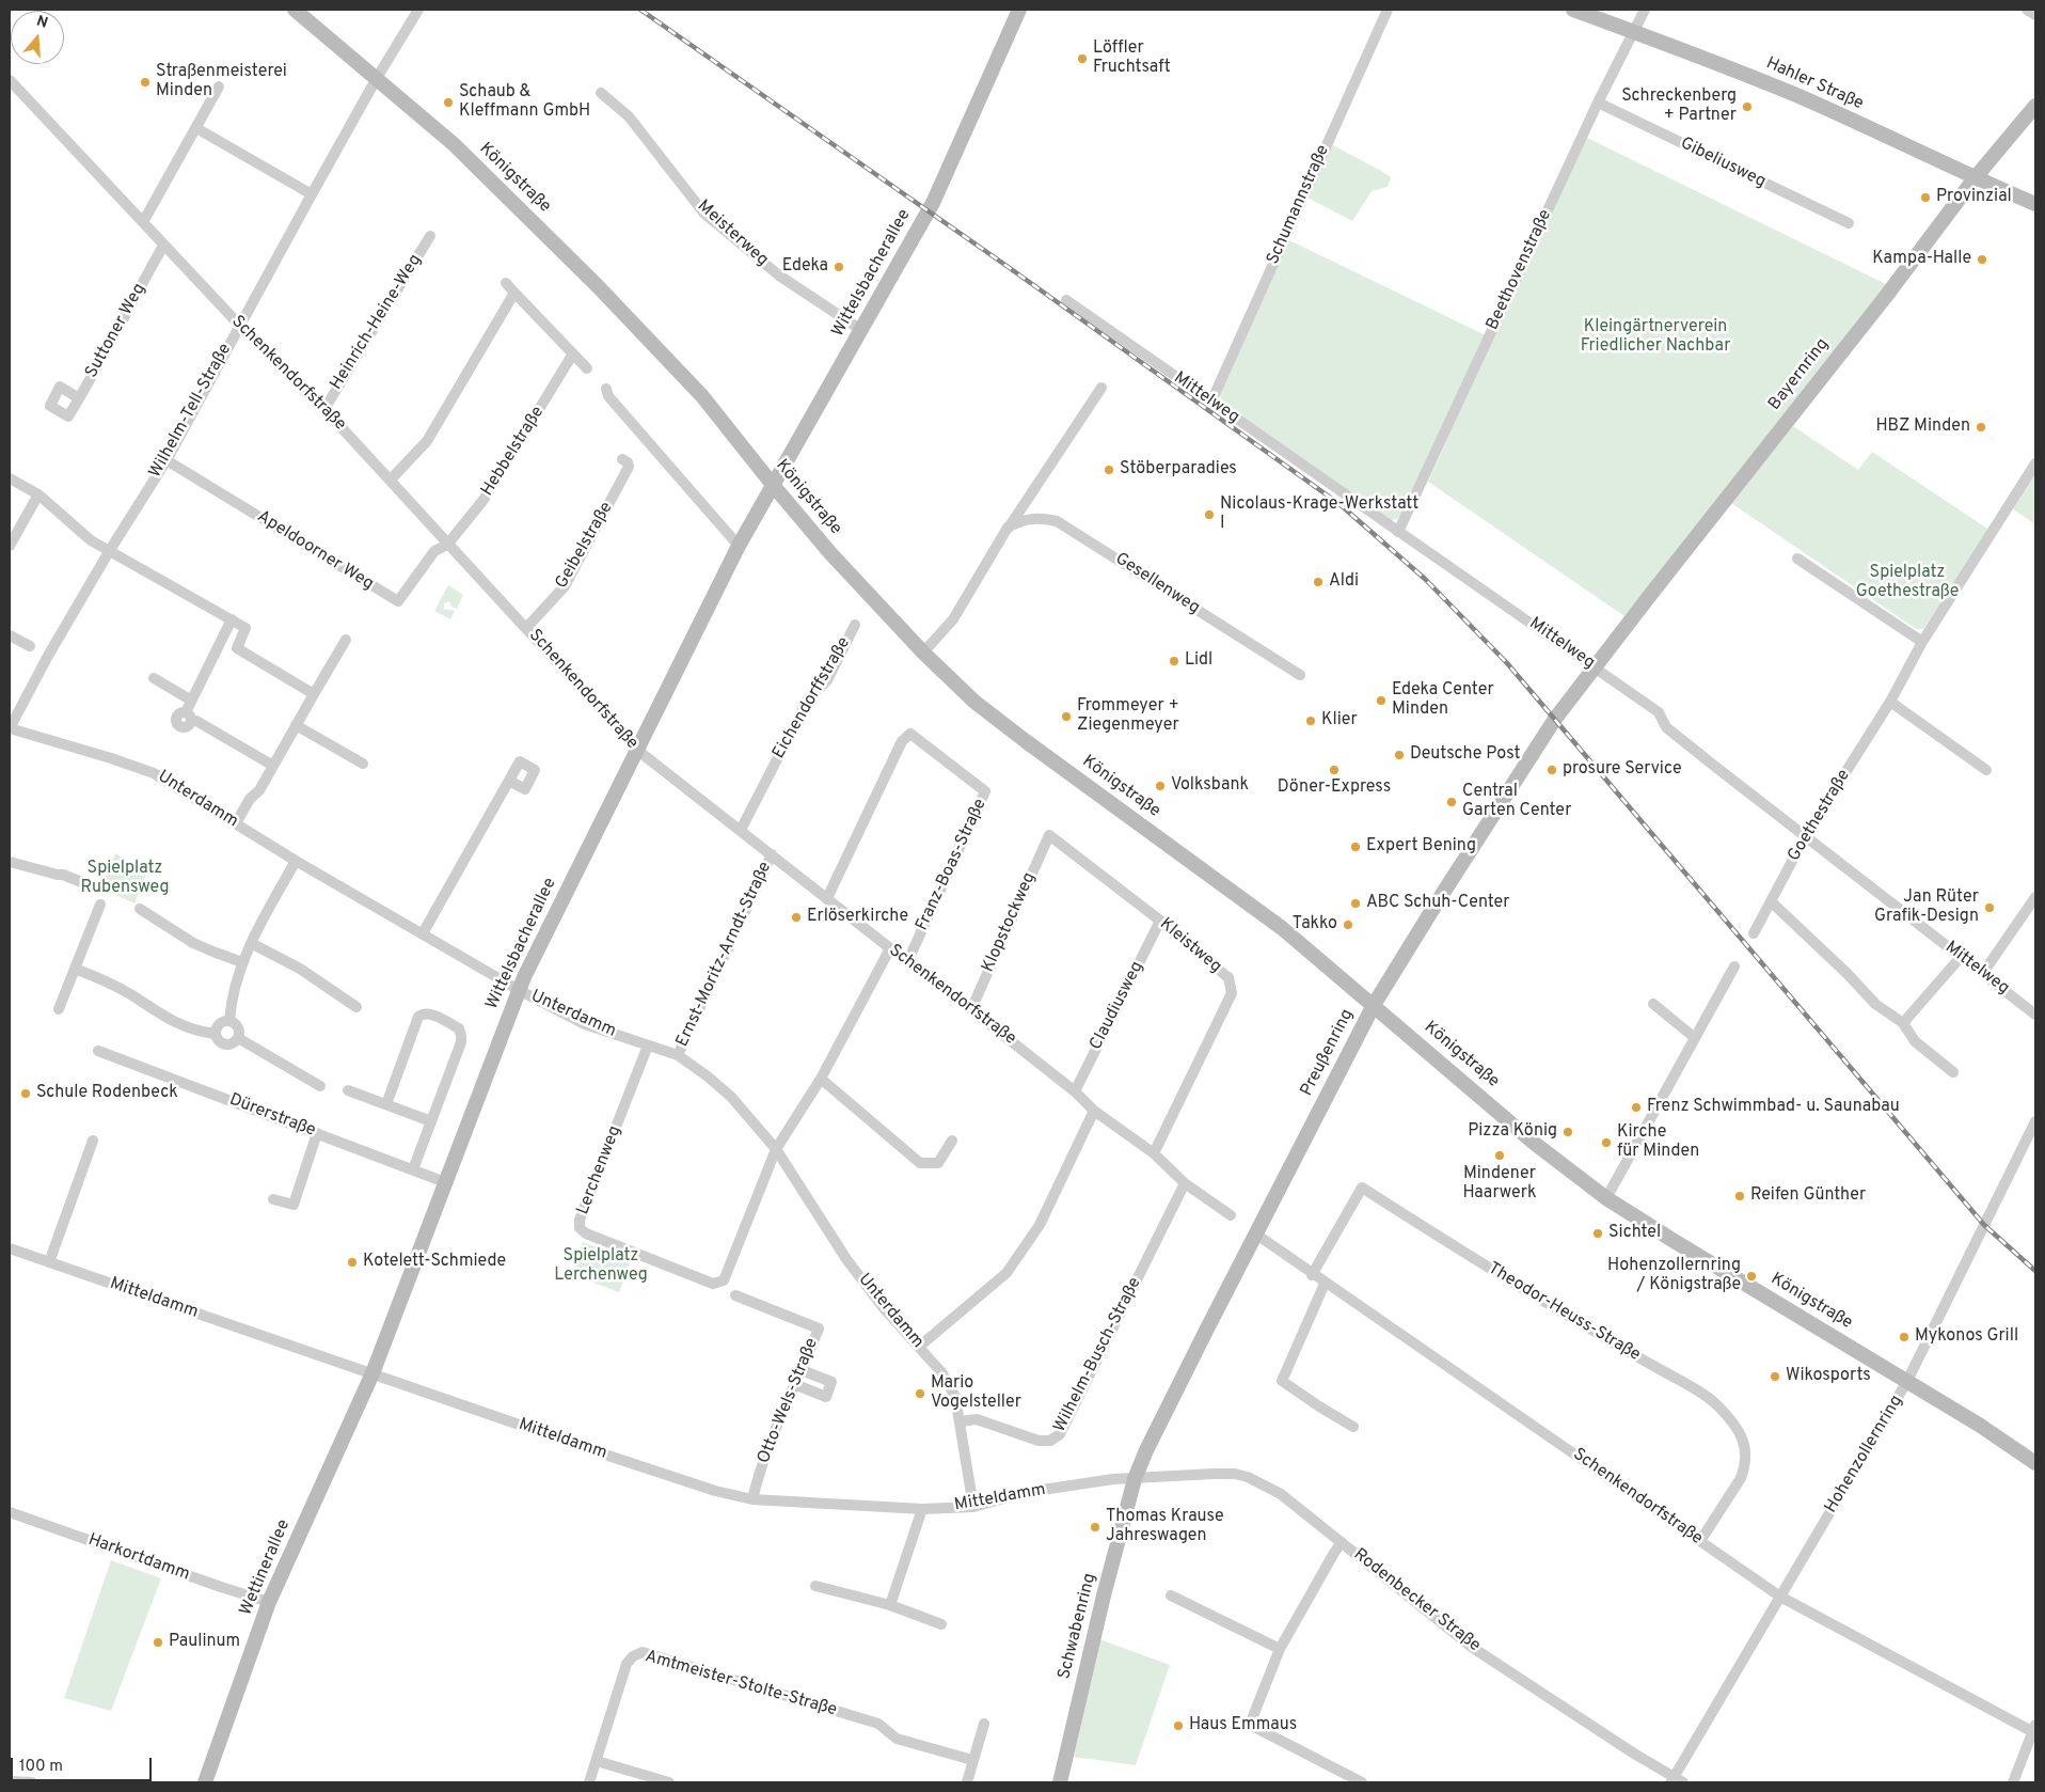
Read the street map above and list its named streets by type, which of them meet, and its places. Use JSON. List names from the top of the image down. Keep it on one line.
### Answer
{"streets":{"street":["Hahler Straße","Gibeliusweg","Königstraße","Schumannstraße","Meisterweg","Beethovenstraße","Wittelsbacherallee","Heinrich-Heine-Weg","Suttoner Weg","Schenkendorfstraße","Bayernring","Mittelweg","Wilhelm-Tell-Straße","Hebbelstraße","Geibelstraße","Apeldoorner Weg","Gesellenweg","Eichendorffstraße","Unterdamm","Goethestraße","Franz-Boas-Straße","Klopstockweg","Kleistweg","Ernst-Moritz-Arndt-Straße","Claudiusweg","Preußenring","Dürerstraße","Lerchenweg","Mitteldamm","Theodor-Heuss-Straße","Wilhelm-Busch-Straße","Otto-Wels-Straße","Hohenzollernring","Harkortdamm","Wettinerallee","Rodenbecker Straße","Schwabenring","Amtmeister-Stolte-Straße"]},"crossings":[["Hahler Straße","Beethovenstraße"],["Hahler Straße","Bayernring"],["Gibeliusweg","Beethovenstraße"],["Königstraße","Wittelsbacherallee"],["Königstraße","Wilhelm-Tell-Straße"],["Königstraße","Preußenring"],["Königstraße","Hohenzollernring"],["Schumannstraße","Mittelweg"],["Meisterweg","Wittelsbacherallee"],["Beethovenstraße","Mittelweg"],["Wittelsbacherallee","Schenkendorfstraße"],["Wittelsbacherallee","Unterdamm"],["Wittelsbacherallee","Dürerstraße"],["Wittelsbacherallee","Mitteldamm"],["Wittelsbacherallee","Wettinerallee"],["Heinrich-Heine-Weg","Schenkendorfstraße"],["Suttoner Weg","Schenkendorfstraße"],["Schenkendorfstraße","Wilhelm-Tell-Straße"],["Schenkendorfstraße","Hebbelstraße"],["Schenkendorfstraße","Geibelstraße"],["Schenkendorfstraße","Apeldoorner Weg"],["Schenkendorfstraße","Eichendorffstraße"],["Schenkendorfstraße","Franz-Boas-Straße"],["Schenkendorfstraße","Klopstockweg"],["Schenkendorfstraße","Kleistweg"],["Schenkendorfstraße","Ernst-Moritz-Arndt-Straße"],["Schenkendorfstraße","Claudiusweg"],["Schenkendorfstraße","Preußenring"],["Schenkendorfstraße","Theodor-Heuss-Straße"],["Schenkendorfstraße","Wilhelm-Busch-Straße"],["Schenkendorfstraße","Hohenzollernring"],["Bayernring","Mittelweg"],["Bayernring","Preußenring"],["Mittelweg","Goethestraße"],["Mittelweg","Preußenring"],["Wilhelm-Tell-Straße","Apeldoorner Weg"],["Wilhelm-Tell-Straße","Unterdamm"],["Hebbelstraße","Apeldoorner Weg"],["Unterdamm","Ernst-Moritz-Arndt-Straße"],["Unterdamm","Lerchenweg"],["Unterdamm","Mitteldamm"],["Unterdamm","Wilhelm-Busch-Straße"],["Klopstockweg","Kleistweg"],["Kleistweg","Claudiusweg"],["Preußenring","Mitteldamm"],["Preußenring","Rodenbecker Straße"],["Preußenring","Schwabenring"],["Mitteldamm","Otto-Wels-Straße"],["Mitteldamm","Wettinerallee"],["Mitteldamm","Rodenbecker Straße"],["Mitteldamm","Schwabenring"],["Hohenzollernring","Rodenbecker Straße"],["Harkortdamm","Wettinerallee"],["Rodenbecker Straße","Schwabenring"]],"parks":["Kleingärtnerverein Friedlicher Nachbar","Spielplatz Goethestraße","Spielplatz Rubensweg","Spielplatz Lerchenweg"],"places":["Löffler Fruchtsaft","Straßenmeisterei Minden","Schaub & Kleffmann GmbH","Schreckenberg + Partner","Provinzial","Kampa-Halle","Edeka","HBZ Minden","Stöberparadies","Nicolaus-Krage-Werkstatt I","Aldi","Lidl","Edeka Center Minden","Frommeyer + Ziegenmeyer","Klier","Deutsche Post","Döner-Express","prosure Service","Volksbank","Central Garten Center","Expert Bening","ABC Schuh-Center","Jan Rüter Grafik-Design","Erlöserkirche","Takko","Schule Rodenbeck","Frenz Schwimmbad- u. Saunabau","Pizza König","Kirche für Minden","Mindener Haarwerk","Reifen Günther","Sichtel","Kotelett-Schmiede","Hohenzollernring / Königstraße","Mykonos Grill","Wikosports","Mario Vogelsteller","Thomas Krause Jahreswagen","Paulinum","Haus Emmaus"],"scale_bar":"100 m","north":"top"}
